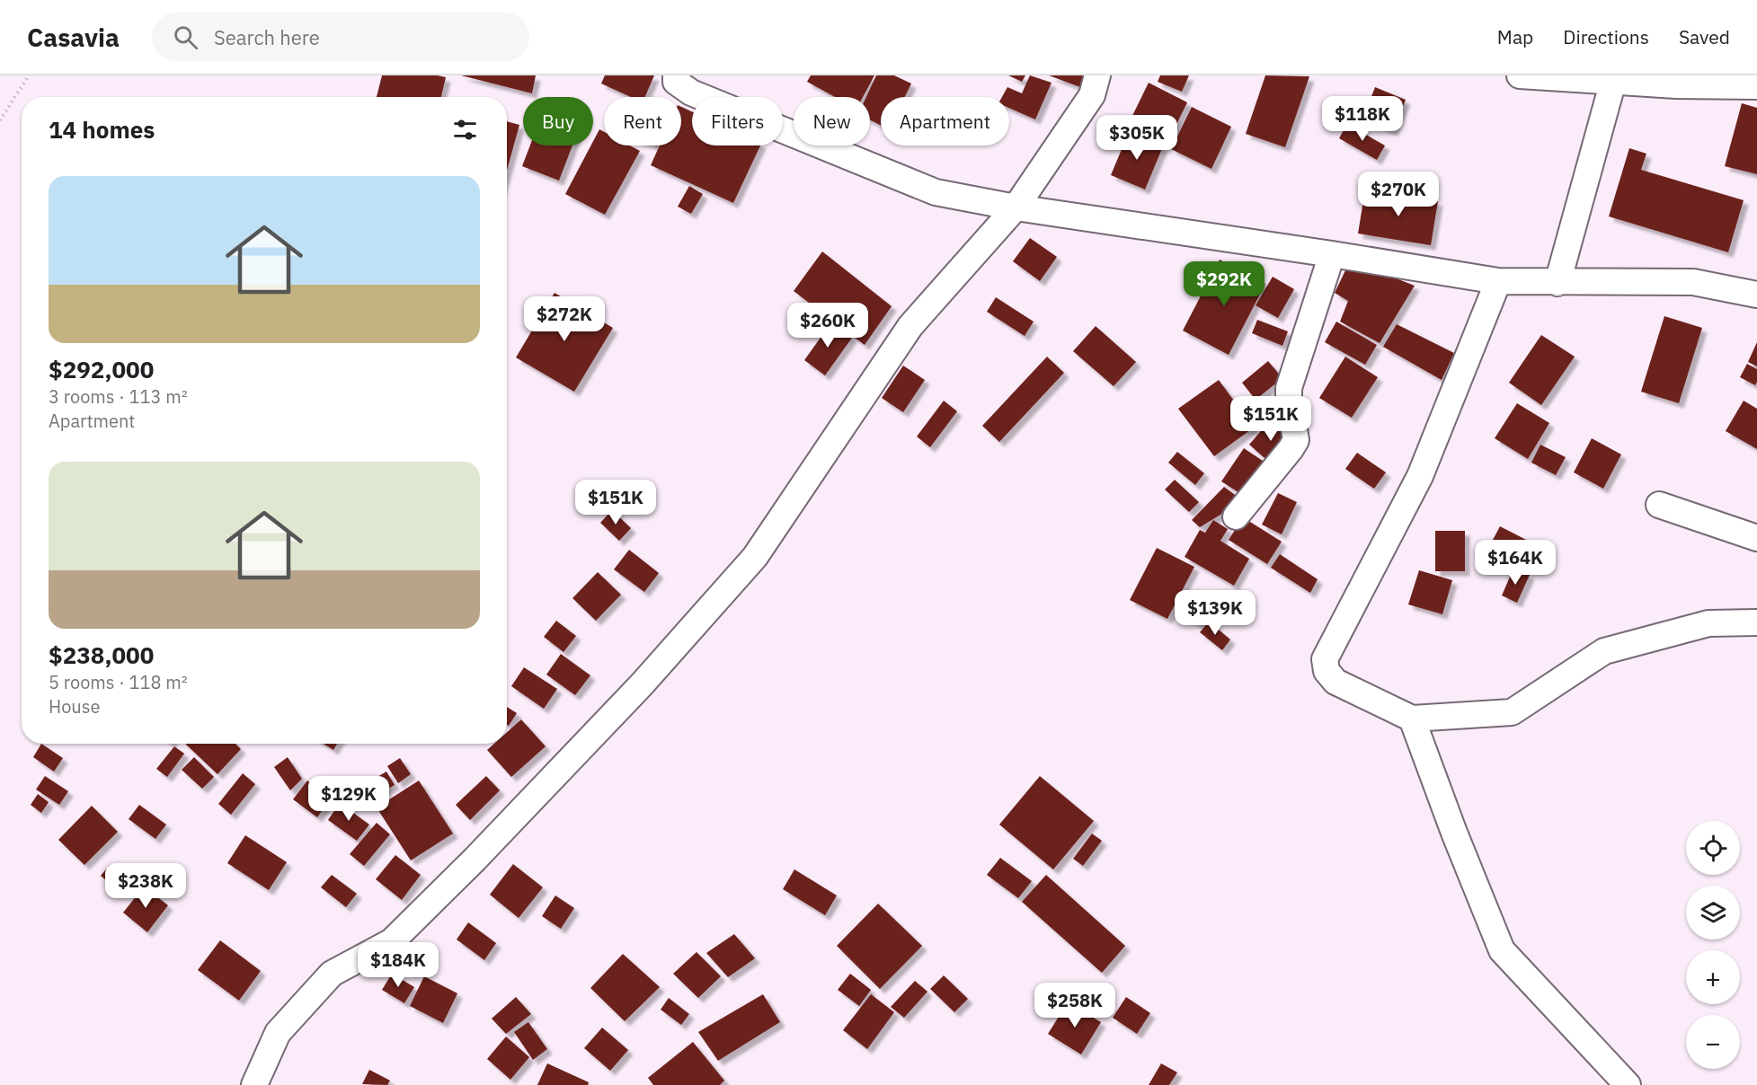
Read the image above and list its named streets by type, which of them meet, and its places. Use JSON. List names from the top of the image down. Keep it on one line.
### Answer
{"page":{"header":"Casavia","search":"Search here","nav":["Map","Directions","Saved"],"price":["$118K","$305K","$270K","$292K","$272K","$260K","$151K","$151K","$164K","$139K","$129K","$238K","$184K","$258K"],"chip":["Buy","Rent","Filters","New","Apartment"],"heading":"14 homes","list":[{"name":"$292,000","note":"3 rooms · 113 m² · Apartment"},{"name":"$238,000","note":"5 rooms · 118 m² · House"}],"map_buttons":["+","−"]}}
